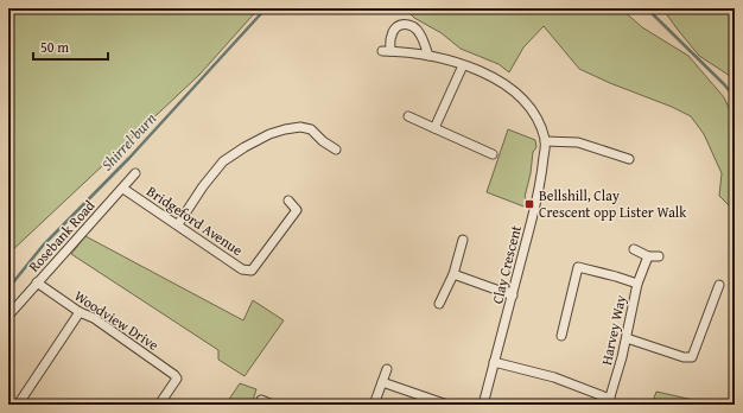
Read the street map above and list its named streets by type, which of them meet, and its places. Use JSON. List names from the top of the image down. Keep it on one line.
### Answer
{"streets":{"street":["Bridgeford Avenue","Rosebank Road","Clay Crescent","Woodview Drive","Harvey Way"]},"crossings":[["Bridgeford Avenue","Rosebank Road"],["Rosebank Road","Woodview Drive"],["Clay Crescent","Harvey Way"]],"water":["Shirrel burn"],"places":{"transit":["Bellshill, Clay Crescent opp Lister Walk"]},"scale_bar":"50 m"}
